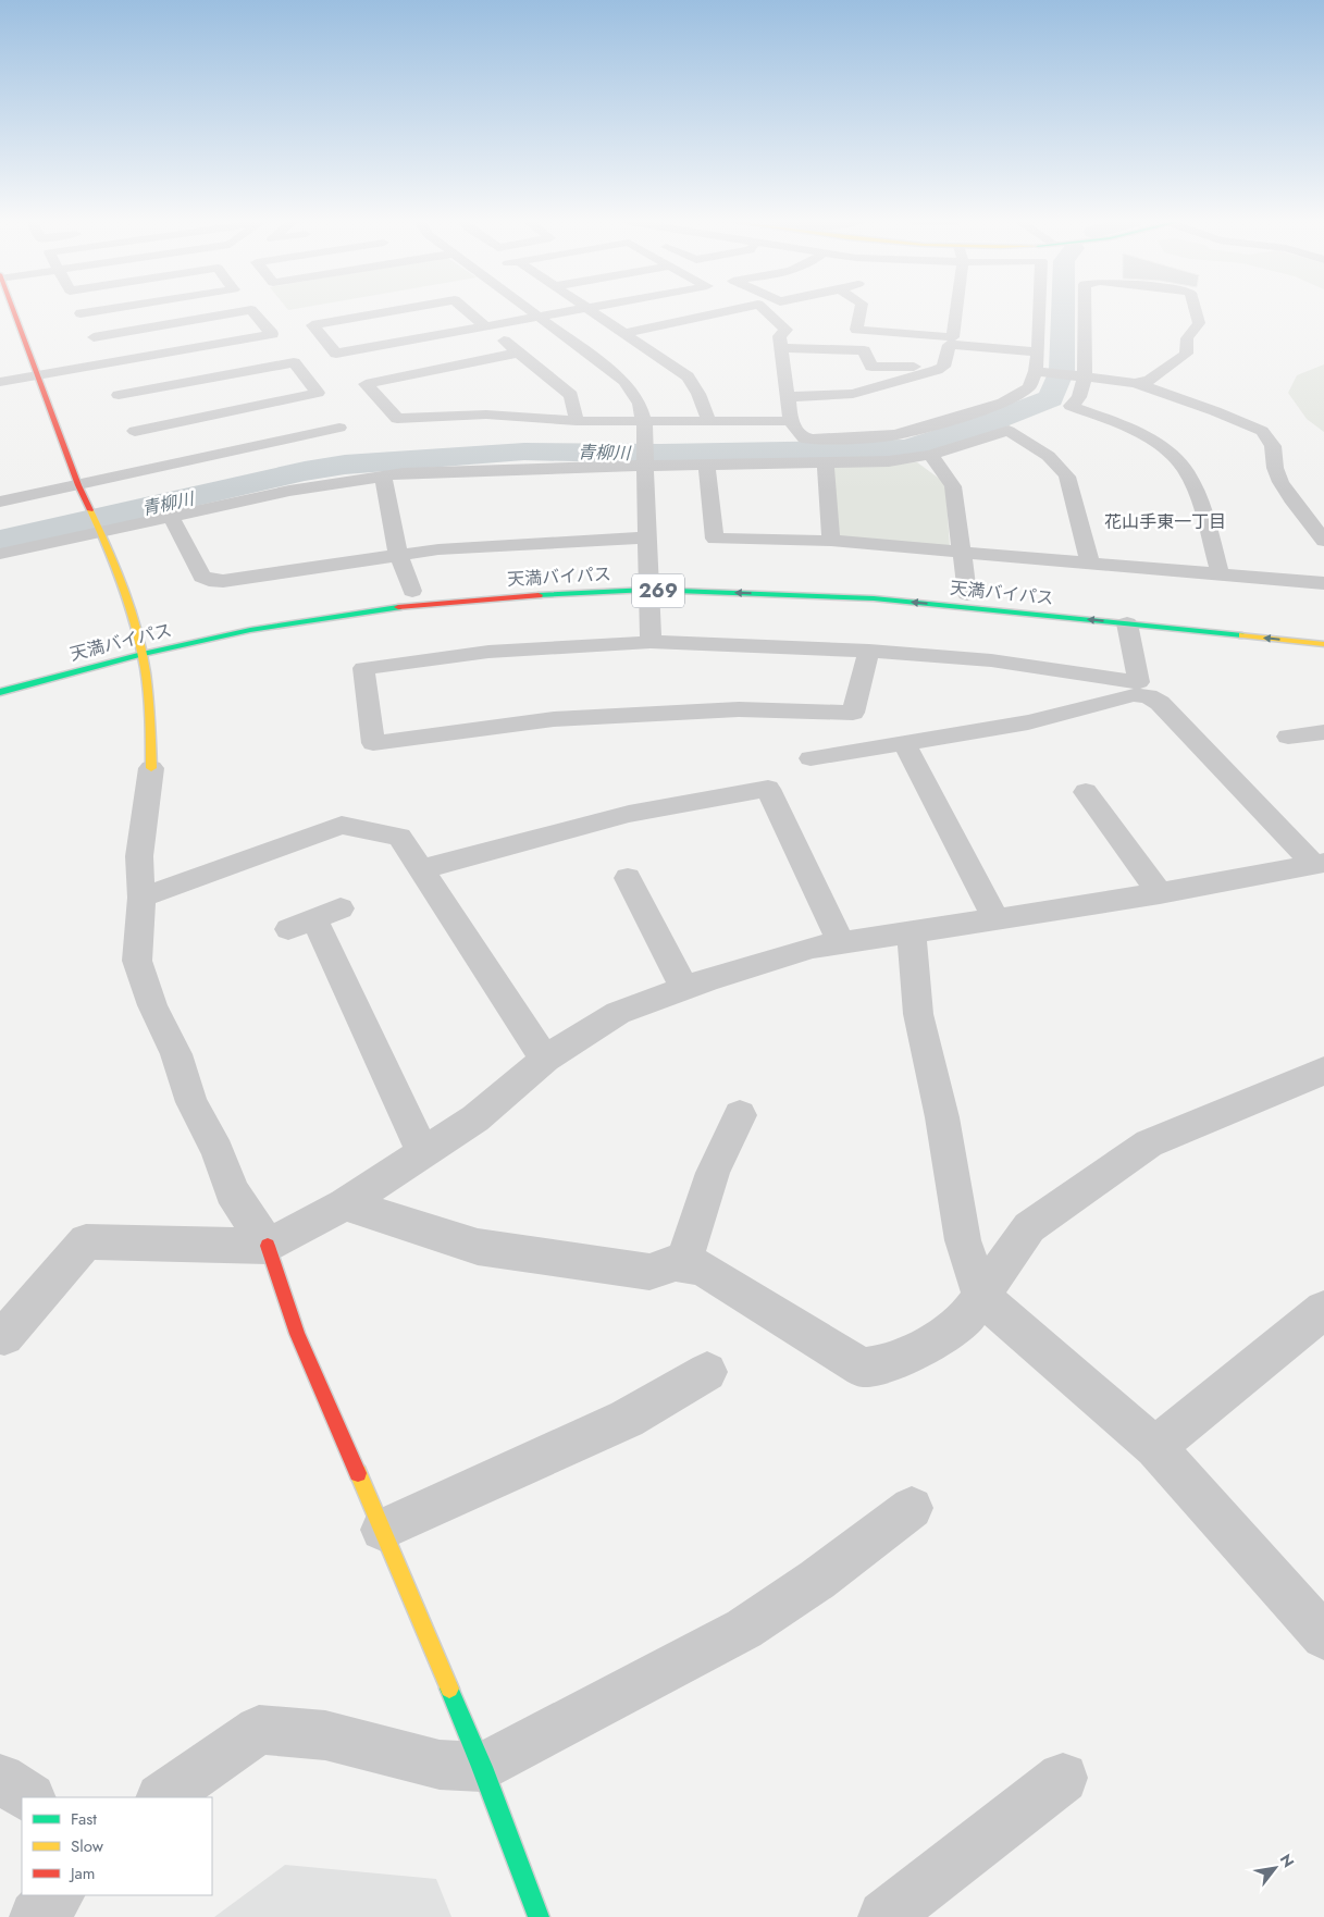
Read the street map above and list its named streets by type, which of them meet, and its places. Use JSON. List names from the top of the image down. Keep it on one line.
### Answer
{"streets":{"main road":["天満バイパス","269"]},"one_way":["天満バイパス"],"districts":["花山手東一丁目"],"water":["青柳川"],"legend":["Fast","Slow","Jam"],"north":"top right"}
